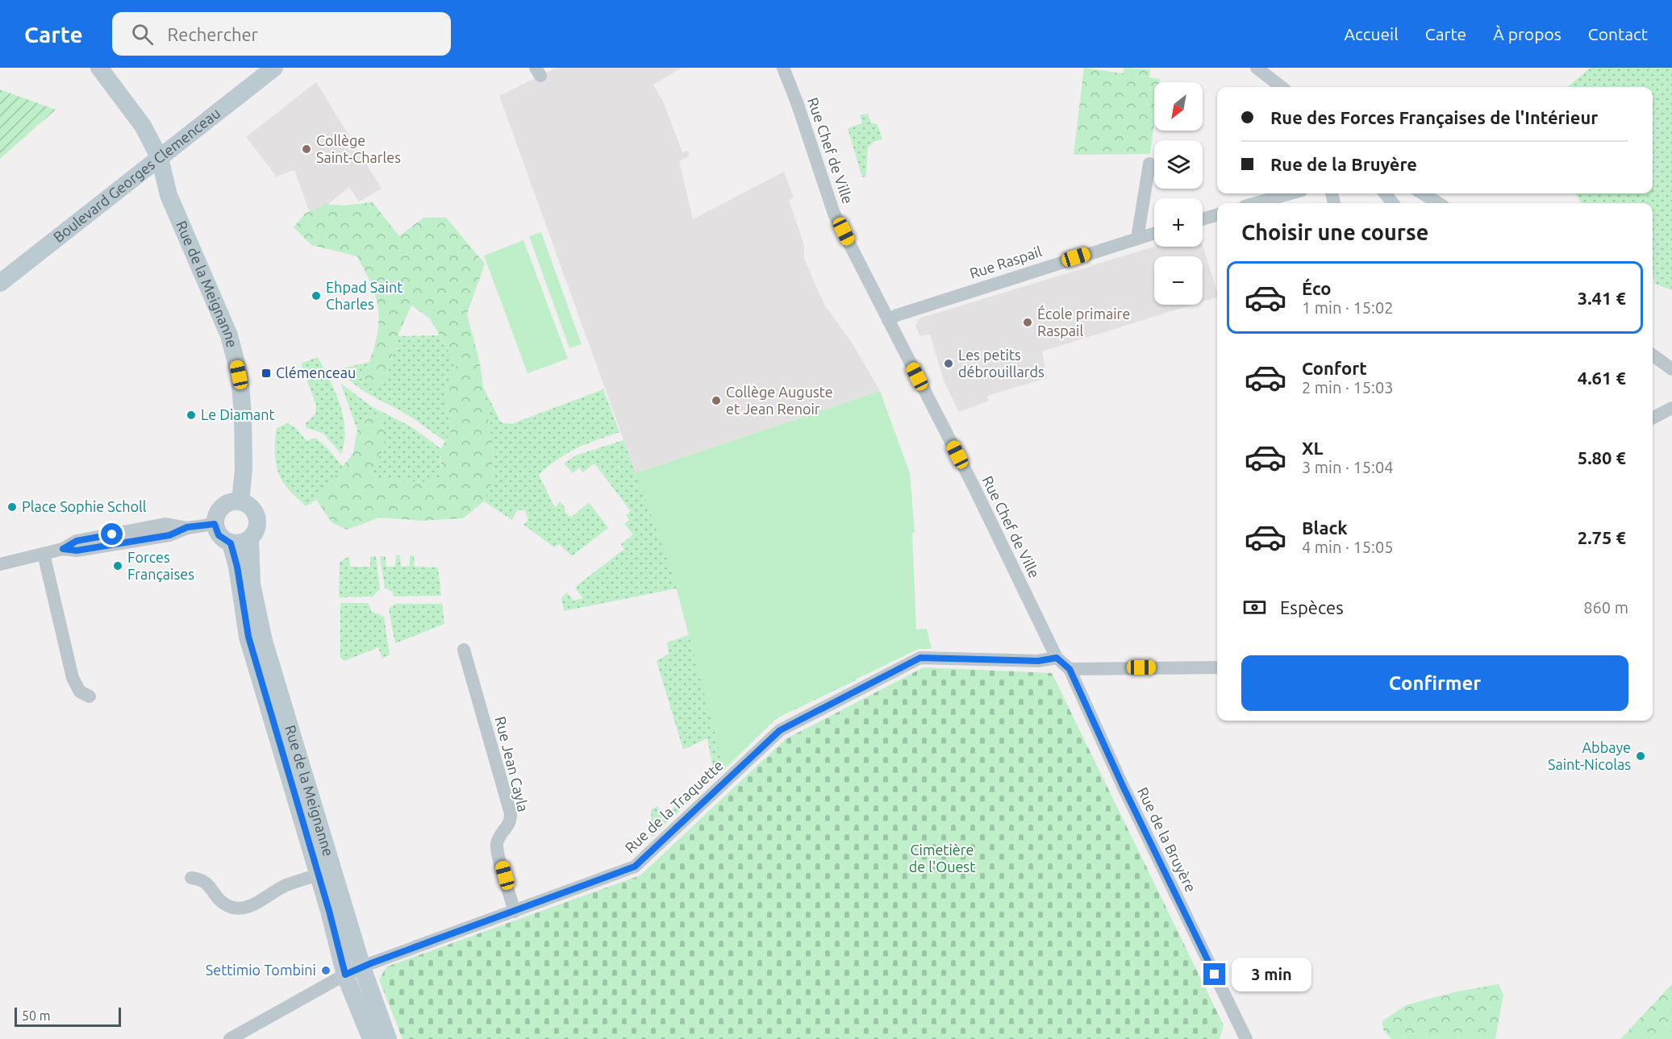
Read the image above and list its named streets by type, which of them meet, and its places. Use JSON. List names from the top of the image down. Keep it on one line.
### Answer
{"streets":{"main road":["Boulevard Georges Clemenceau","Rue de la Meignanne"],"street":["Rue Chef de Ville","Rue Raspail","Rue Jean Cayla","Rue de la Traquette","Rue de la Bruyère"]},"crossings":[["Rue Chef de Ville","Rue Raspail"],["Rue Chef de Ville","Rue de la Traquette"],["Rue Chef de Ville","Rue de la Bruyère"],["Boulevard Georges Clemenceau","Rue de la Meignanne"],["Rue de la Meignanne","Rue de la Traquette"],["Rue Jean Cayla","Rue de la Traquette"],["Rue de la Traquette","Rue de la Bruyère"]],"parks":["Cimetière de l'Ouest"],"places":{"other":["Collège Saint-Charles","Ehpad Saint Charles","École primaire Raspail","Les petits débrouillards","Collège Auguste et Jean Renoir","Le Diamant","Place Sophie Scholl","Forces Françaises","Abbaye Saint-Nicolas","Settimio Tombini"],"transit":["Clémenceau"]},"scale_bar":"50 m","north":"bottom left","page":{"header":"Carte","search":"Rechercher","nav":["Accueil","Carte","À propos","Contact"],"map_buttons":["+","−"],"banner":["Rue des Forces Françaises de l'Intérieur","Rue de la Bruyère"],"heading":"Choisir une course","list":[{"name":"Éco","note":"1 min · 15:02","value":"3.41 €"},{"name":"Confort","note":"2 min · 15:03","value":"4.61 €"},{"name":"XL","note":"3 min · 15:04","value":"5.80 €"},{"name":"Black","note":"4 min · 15:05","value":"2.75 €"}],"pay":["Espèces","860 m"],"buttons":"Confirmer","bubble":"3 min","scale":"50 m"}}
